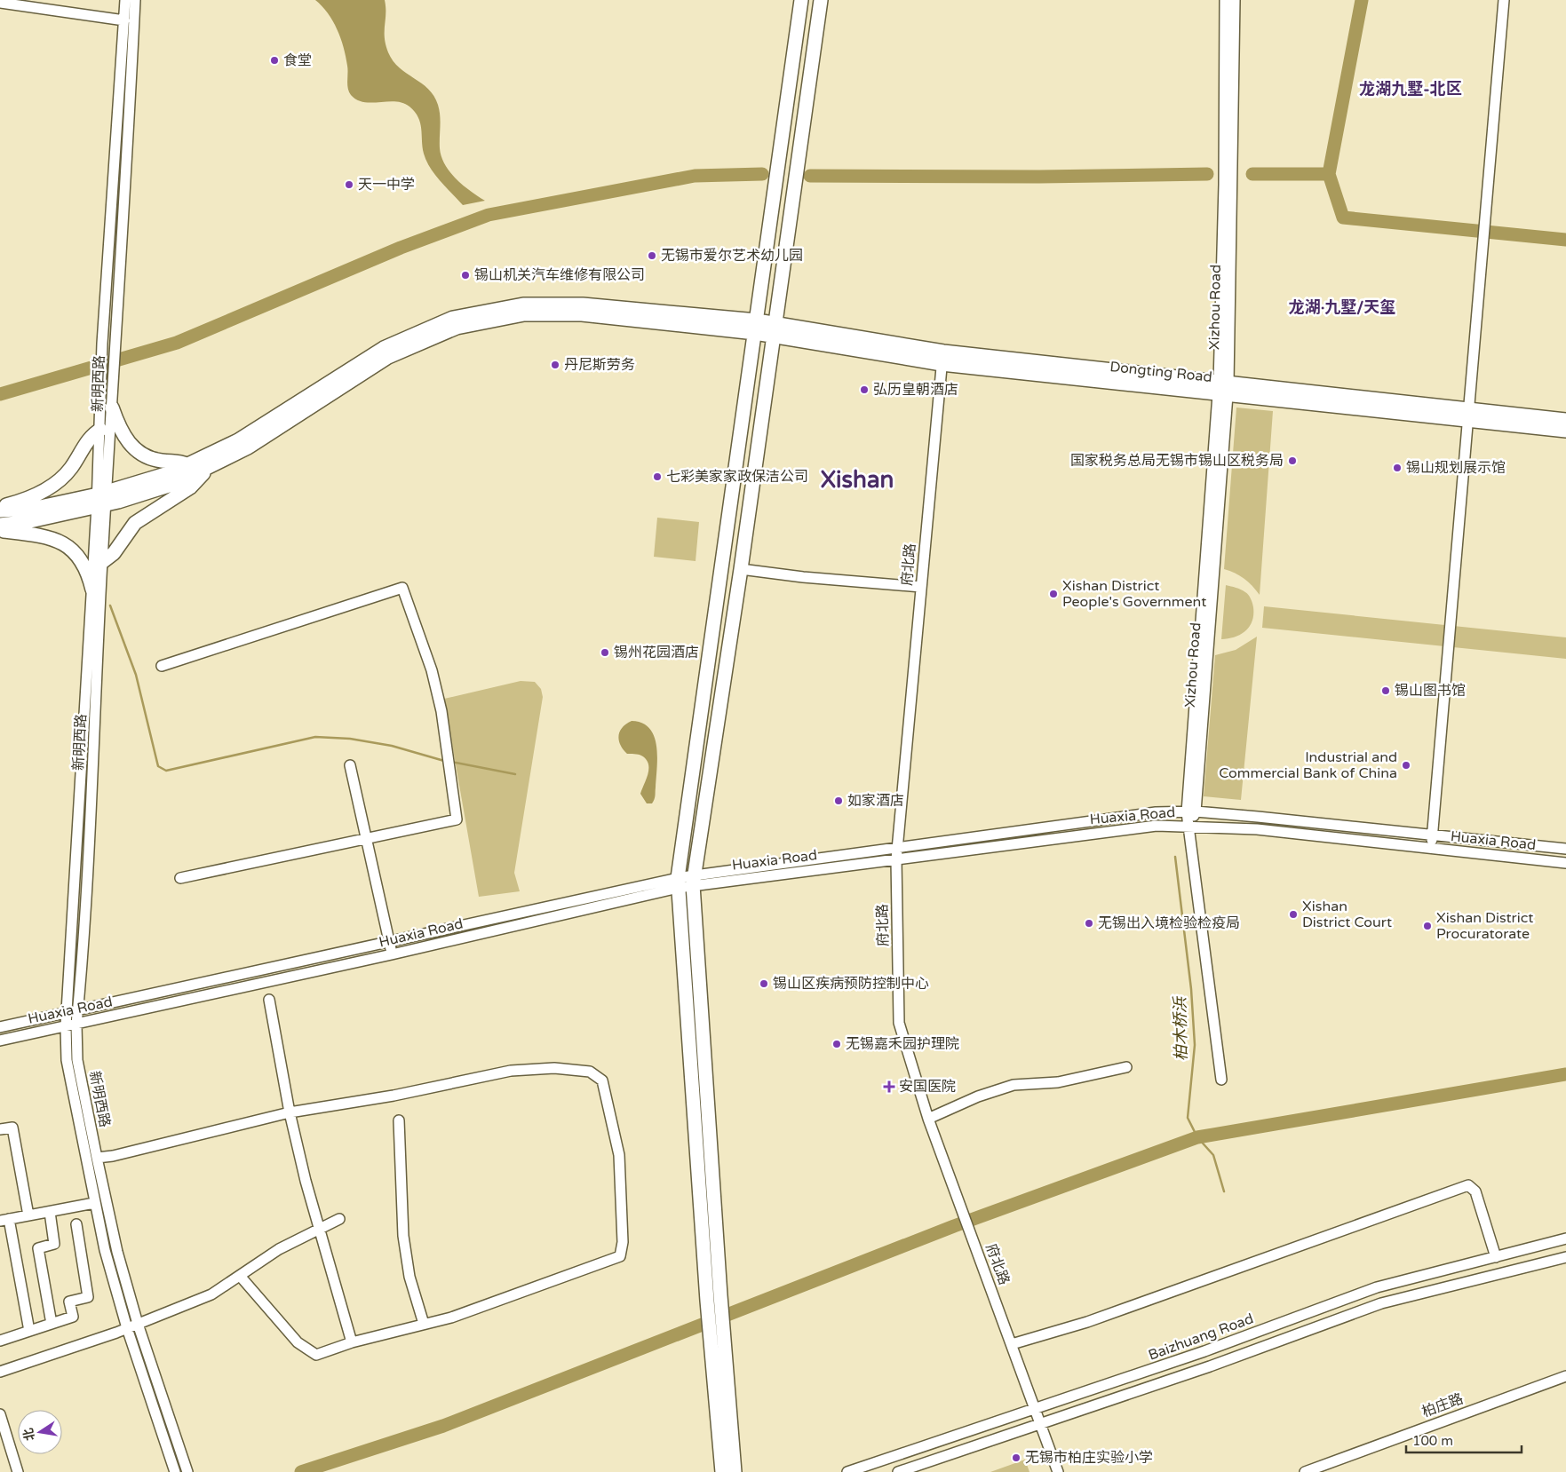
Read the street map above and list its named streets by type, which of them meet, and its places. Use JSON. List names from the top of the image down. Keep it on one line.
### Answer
{"streets":{"main road":["Dongting Road"],"street":["Xizhou Road","新明西路","府北路","Huaxia Road","Baizhuang Road","柏庄路"]},"crossings":[["Xizhou Road","Dongting Road"],["Xizhou Road","Huaxia Road"],["Dongting Road","府北路"],["新明西路","Huaxia Road"],["府北路","Huaxia Road"],["府北路","Baizhuang Road"]],"districts":["龙湖九墅-北区","龙湖·九墅/天玺","Xishan"],"water":["柏木桥浜"],"places":{"other":["食堂","天一中学","无锡市爱尔艺术幼儿园","锡山机关汽车维修有限公司","丹尼斯劳务","弘历皇朝酒店","国家税务总局无锡市锡山区税务局","锡山规划展示馆","七彩美家家政保洁公司","Xishan District People's Government","锡州花园酒店","锡山图书馆","Industrial and Commercial Bank of China","如家酒店","Xishan District Court","无锡出入境检验检疫局","Xishan District Procuratorate","锡山区疾病预防控制中心","无锡嘉禾园护理院","无锡市柏庄实验小学"],"health":["安国医院"]},"scale_bar":"100 m","north":"left"}
